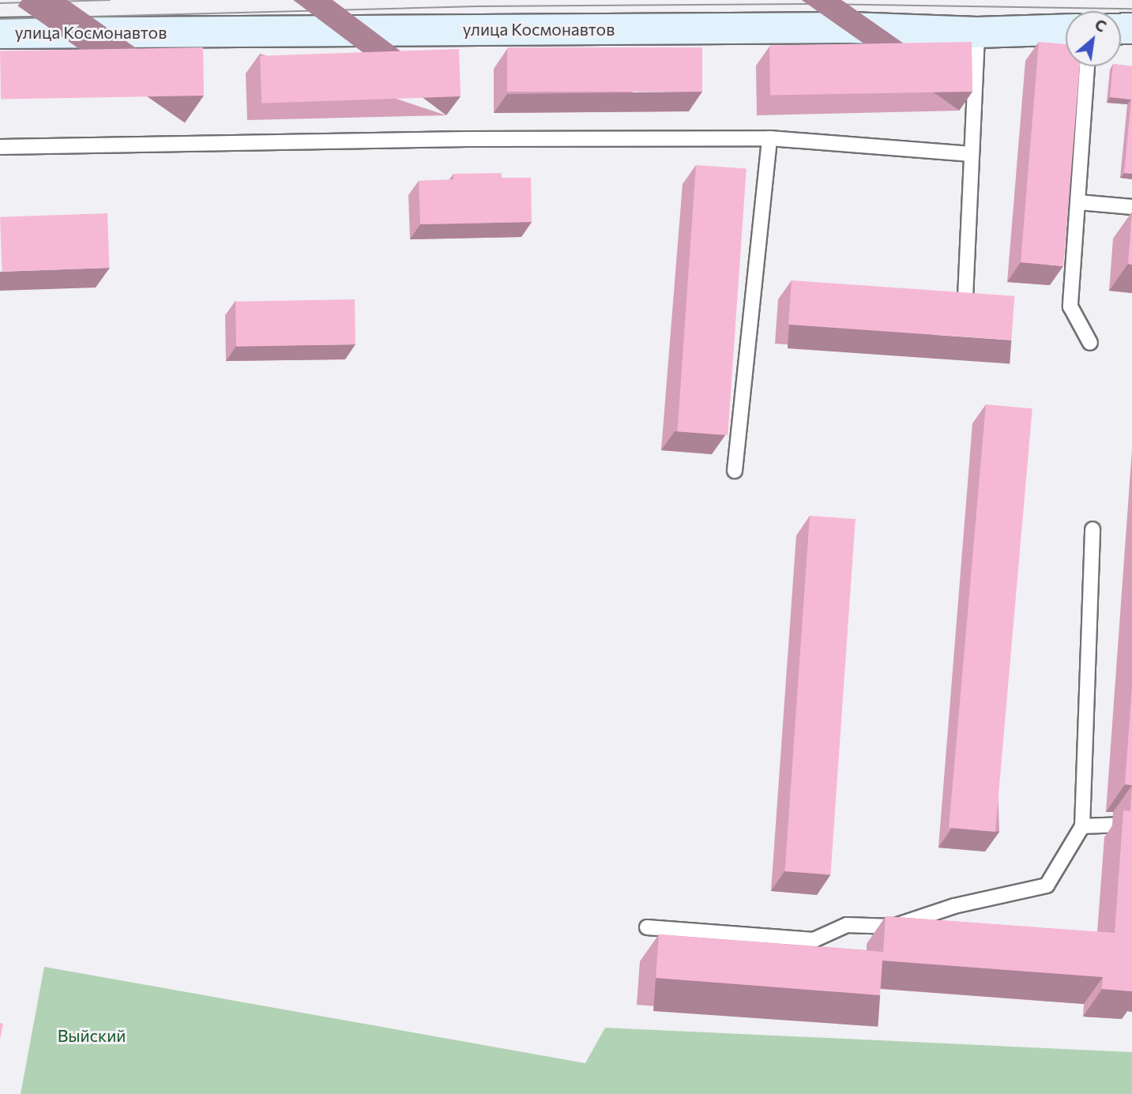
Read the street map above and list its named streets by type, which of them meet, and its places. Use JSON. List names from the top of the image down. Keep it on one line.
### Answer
{"streets":{"main road":["улица Космонавтов"]},"parks":["Выйский"],"north":"top right"}
